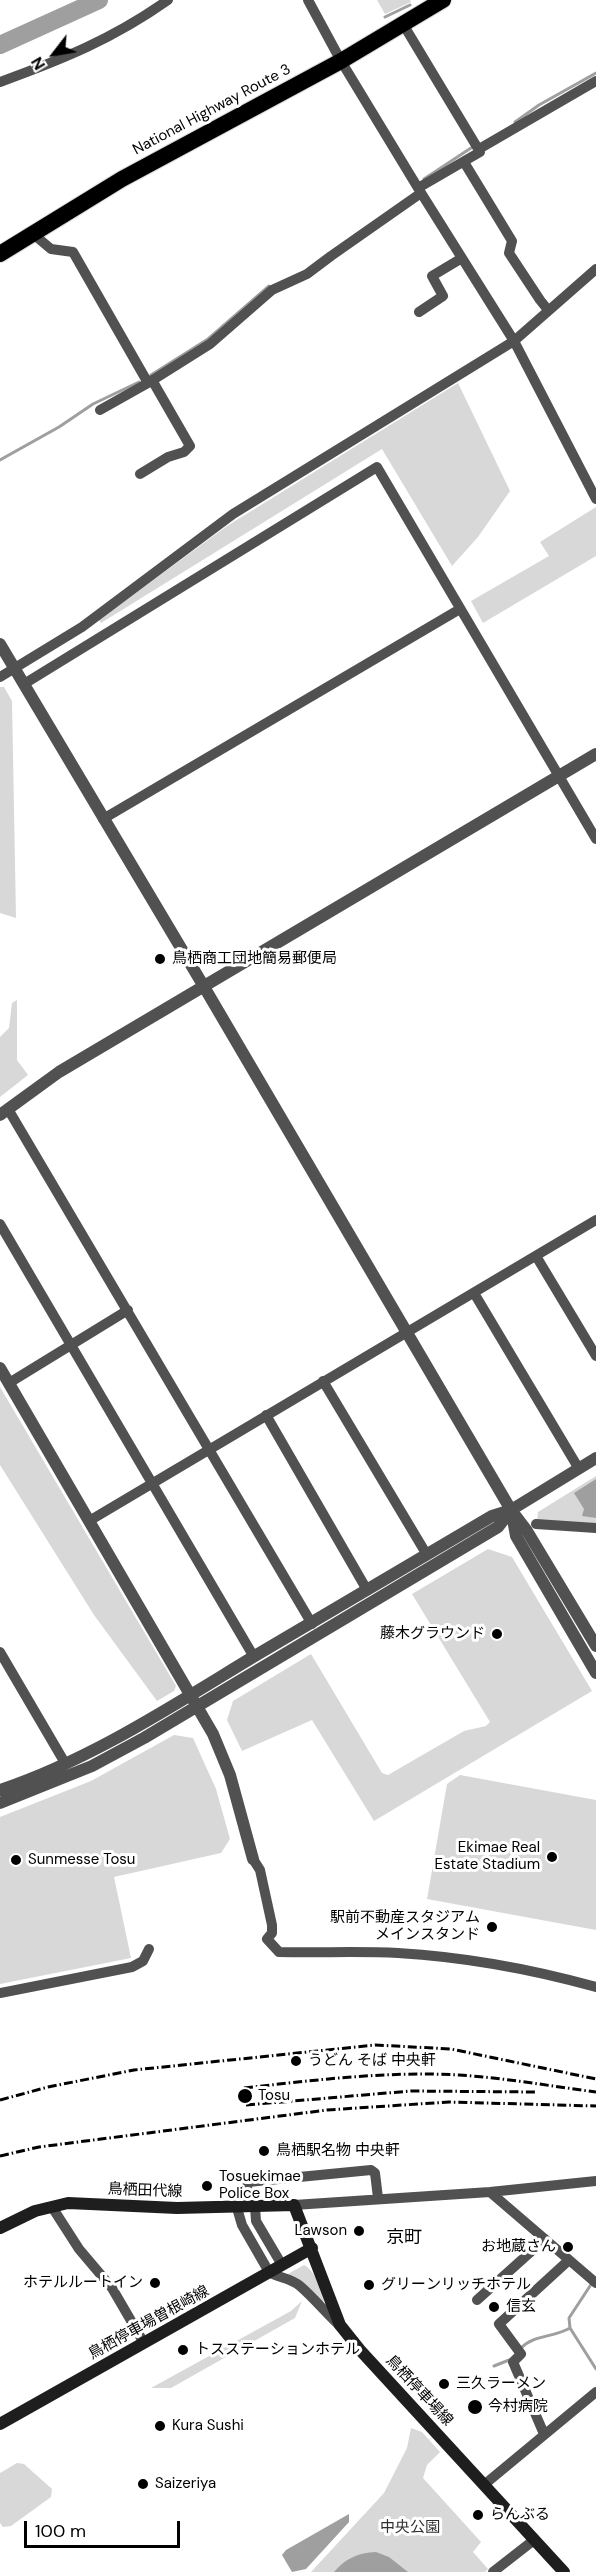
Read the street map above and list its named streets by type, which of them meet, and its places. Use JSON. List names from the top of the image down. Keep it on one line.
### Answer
{"streets":{"highway":["National Highway Route 3"],"main road":["鳥栖田代線","鳥栖停車場曽根崎線","鳥栖停車場線"]},"crossings":[["鳥栖田代線","鳥栖停車場線"],["鳥栖停車場曽根崎線","鳥栖停車場線"]],"districts":["京町"],"parks":["中央公園"],"places":["鳥栖商工団地簡易郵便局","藤木グラウンド","Ekimae Real Estate Stadium","Sunmesse Tosu","駅前不動産スタジアム メインスタンド","うどん そば 中央軒","Tosu","鳥栖駅名物 中央軒","Tosuekimae Police Box","Lawson","お地蔵さん","ホテルルートイン","グリーンリッチホテル","信玄","トスステーションホテル","三久ラーメン","今村病院","Kura Sushi","Saizeriya","らんぶる"],"scale_bar":"100 m","north":"bottom left"}
